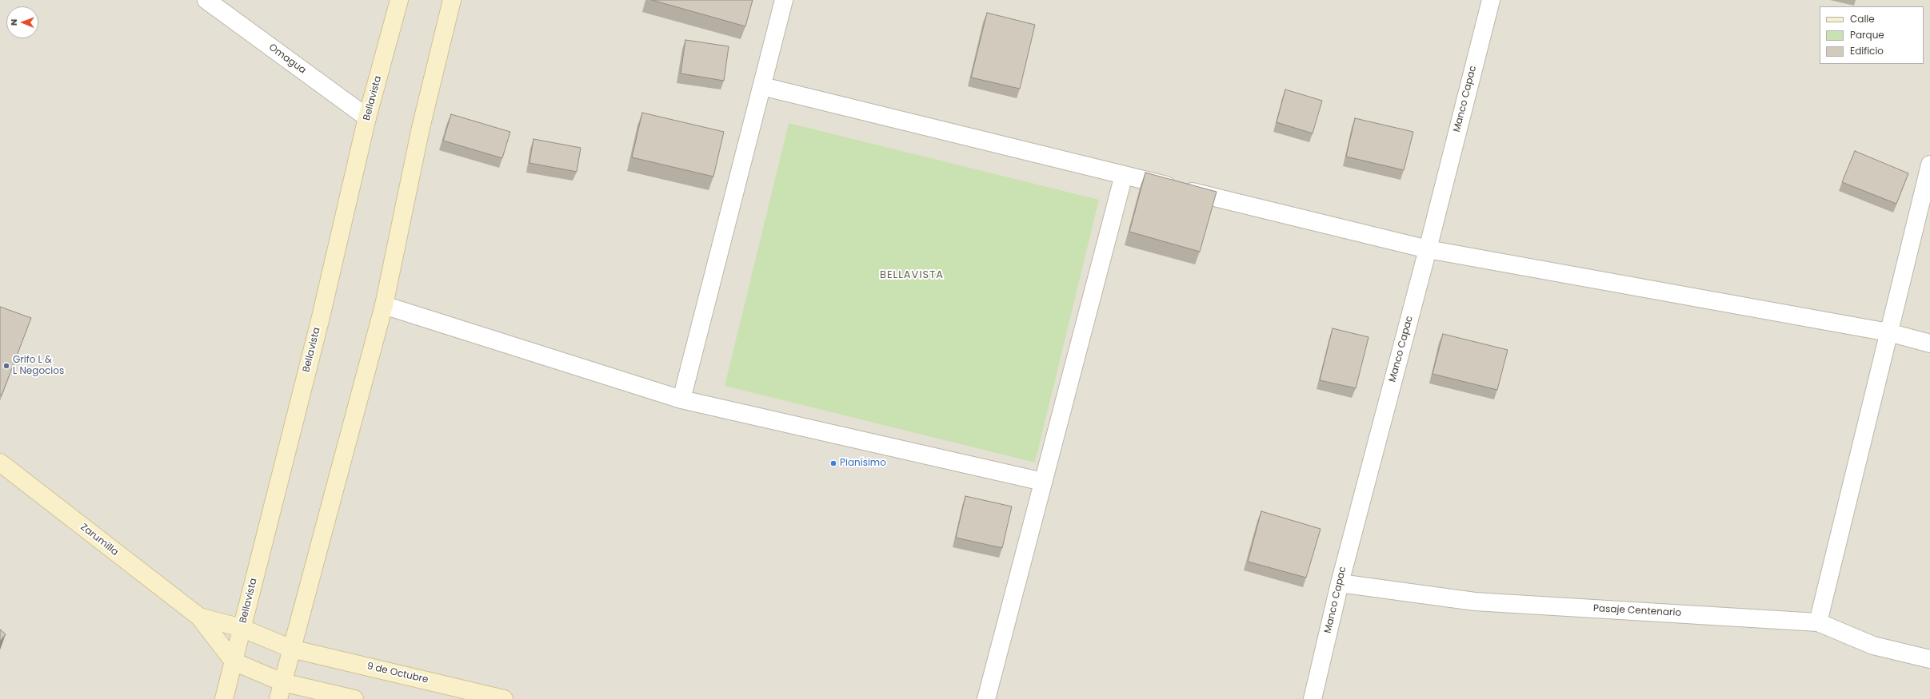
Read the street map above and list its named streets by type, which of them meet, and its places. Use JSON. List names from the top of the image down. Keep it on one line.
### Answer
{"streets":{"street":["Omagua","Bellavista","Manco Capac","Zarumilla","Pasaje Centenario","9 de Octubre"]},"crossings":[["Omagua","Bellavista"],["Bellavista","Zarumilla"],["Manco Capac","Pasaje Centenario"],["Zarumilla","9 de Octubre"]],"districts":["BELLAVISTA"],"places":["Grifo L & L Negocios","Pianísimo"],"legend":["Calle","Parque","Edificio"],"north":"left"}
